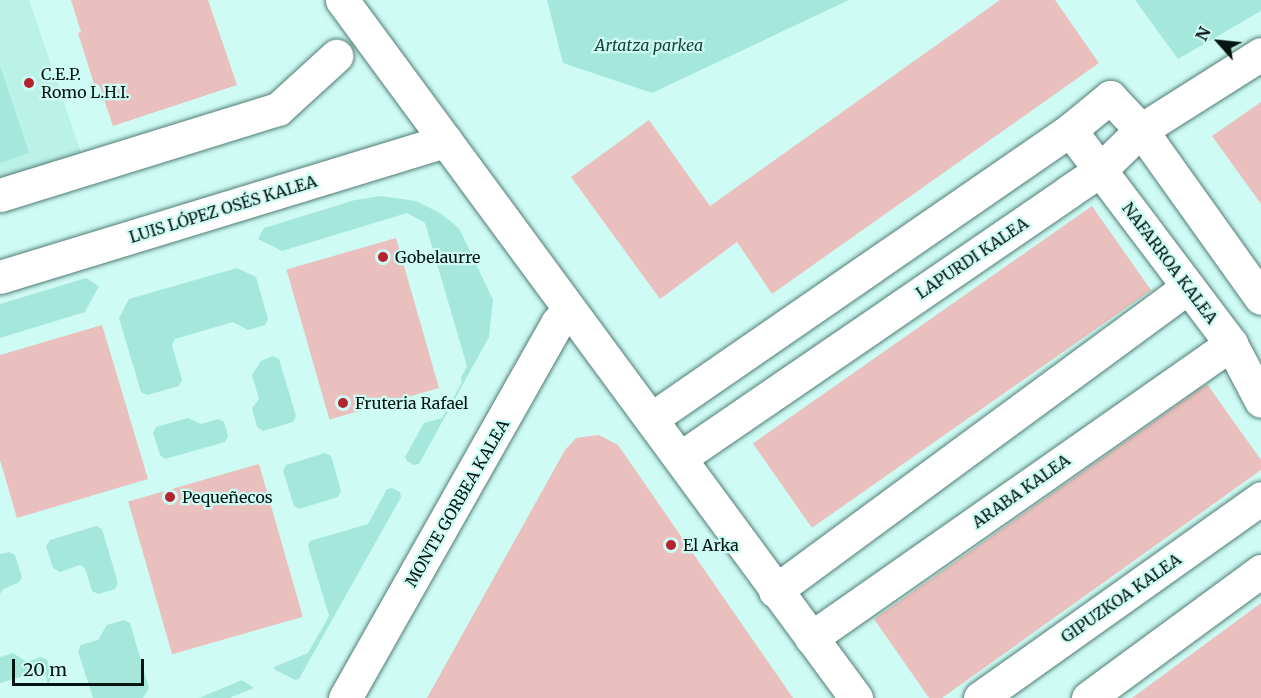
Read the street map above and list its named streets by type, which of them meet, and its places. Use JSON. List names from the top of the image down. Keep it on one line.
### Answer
{"streets":{"street":["LUIS LÓPEZ OSÉS KALEA","LAPURDI KALEA","NAFARROA KALEA","ARABA KALEA","MONTE GORBEA KALEA","GIPUZKOA KALEA"]},"crossings":[["LAPURDI KALEA","NAFARROA KALEA"],["NAFARROA KALEA","ARABA KALEA"]],"parks":["Artatza parkea"],"places":["C.E.P. Romo L.H.I.","Gobelaurre","Fruteria Rafael","Pequeñecos","El Arka"],"scale_bar":"20 m","north":"top left"}
